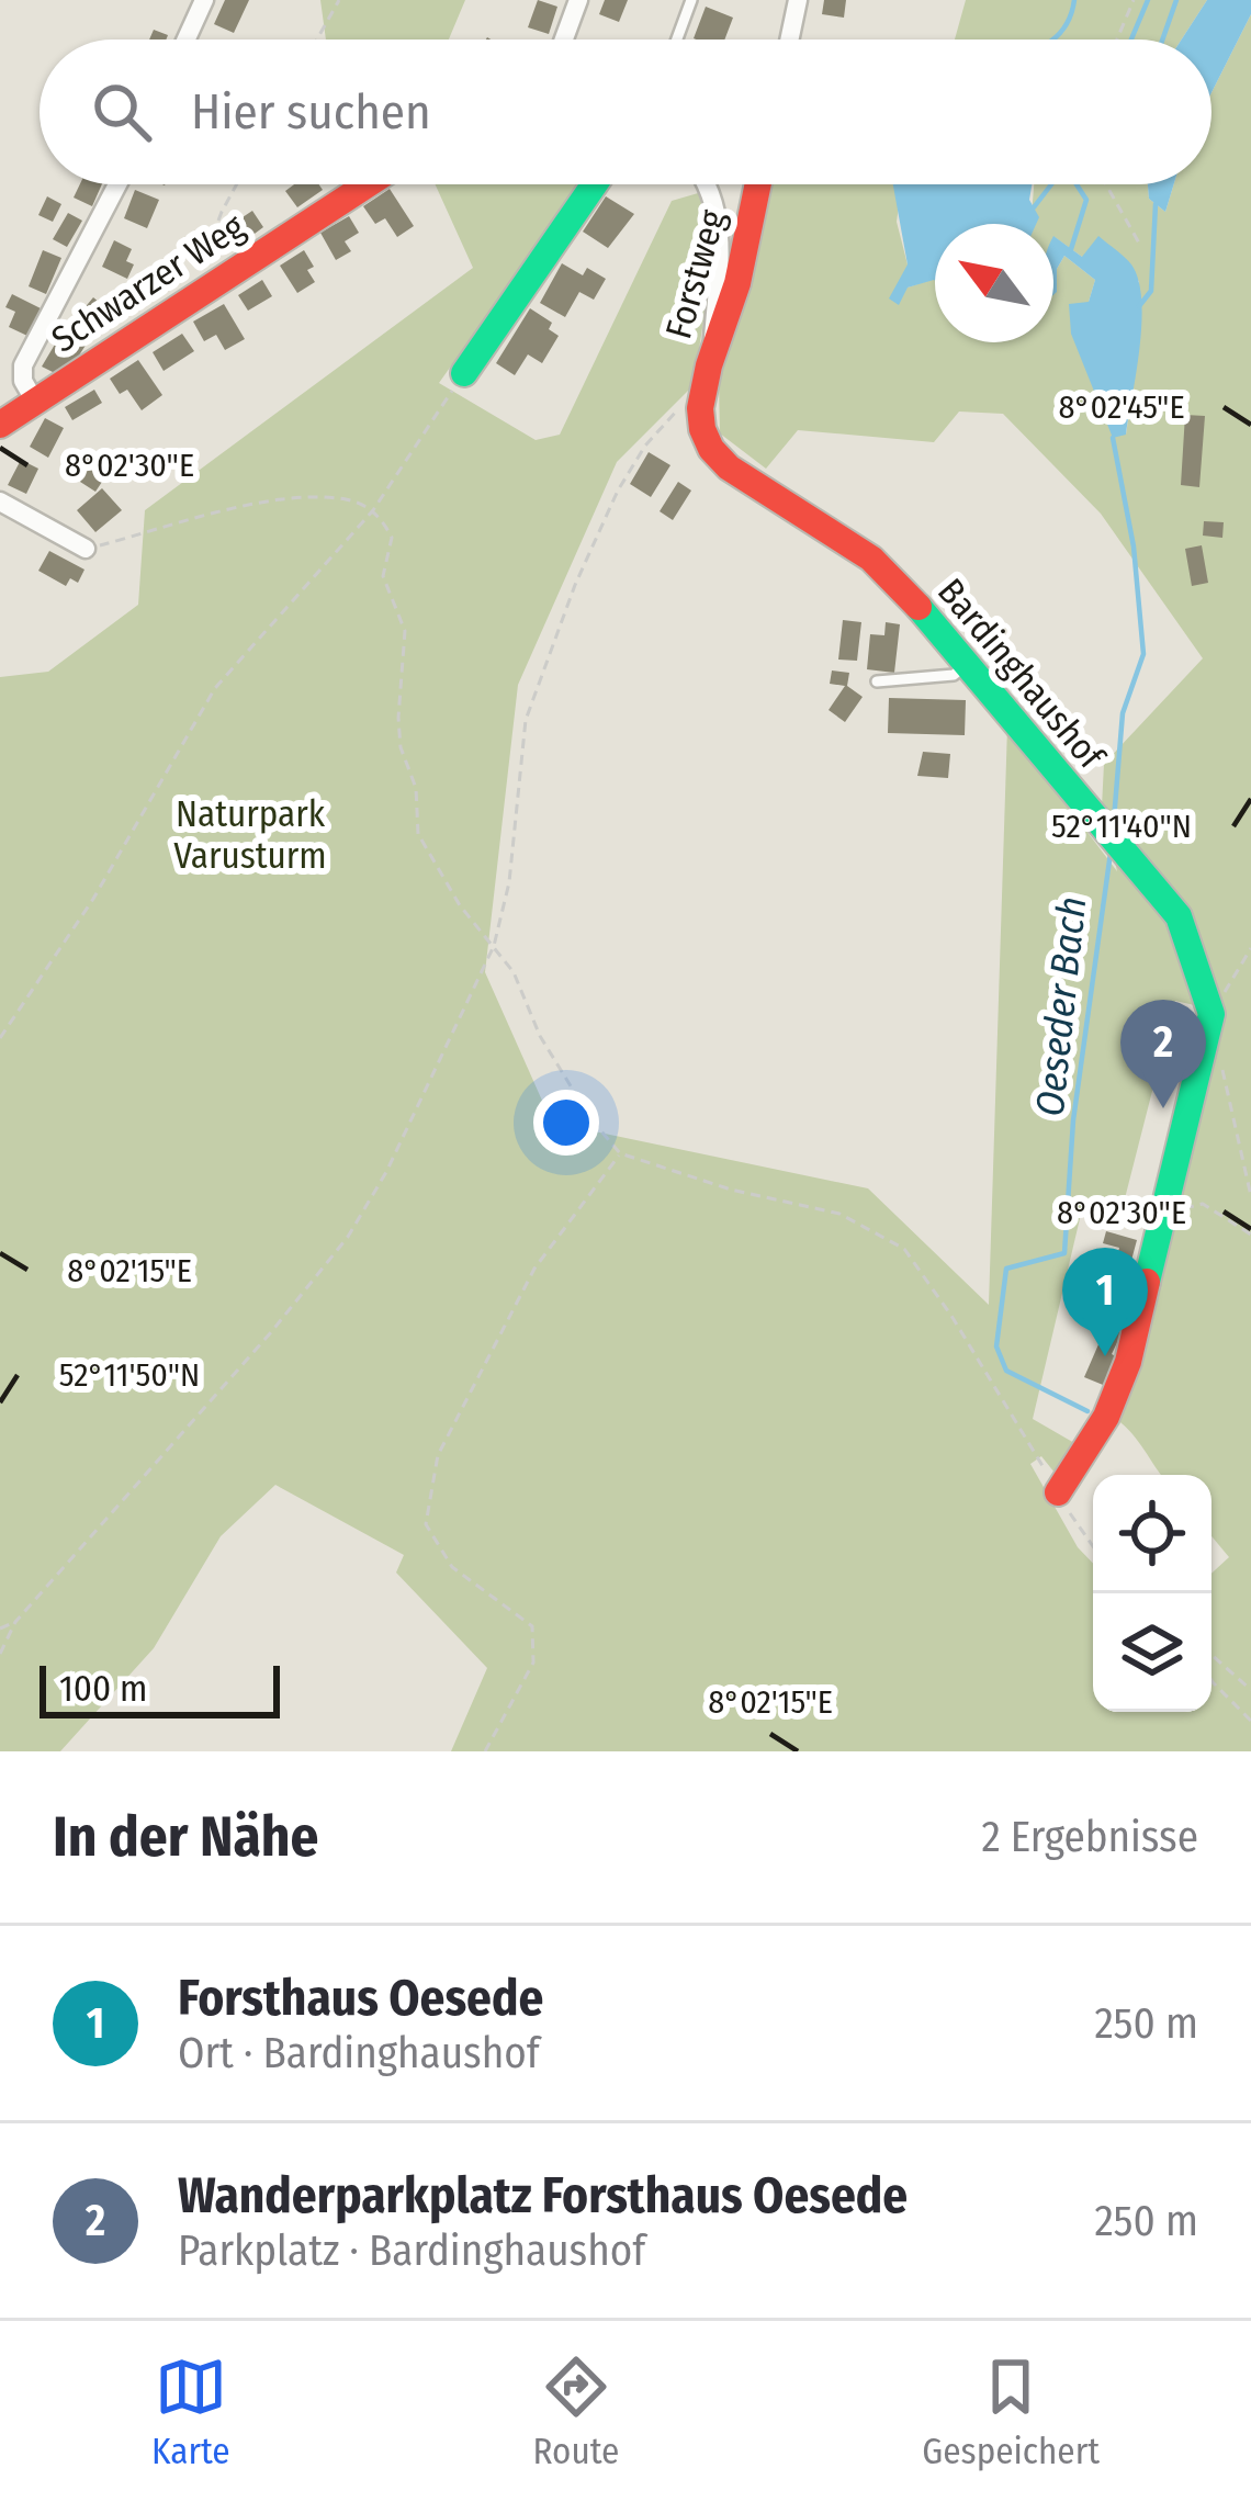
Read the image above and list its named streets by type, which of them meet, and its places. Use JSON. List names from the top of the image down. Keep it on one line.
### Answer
{"streets":{"street":["Forstweg","Schwarzer Weg","Bardinghaushof"]},"crossings":[["Forstweg","Bardinghaushof"]],"water":["Oeseder Bach"],"parks":["Naturpark Varusturm"],"scale_bar":"100 m","north":"top left","page":{"search":"Hier suchen","pins":["2","1"],"scale":"100 m","heading":["In der Nähe","2 Ergebnisse"],"list":[{"mark":"1","name":"Forsthaus Oesede","note":"Ort · Bardinghaushof","value":"250 m"},{"mark":"2","name":"Wanderparkplatz Forsthaus Oesede","note":"Parkplatz · Bardinghaushof","value":"250 m"}],"nav":["Karte","Route","Gespeichert"]},"coordinates":["8°02'45\"E","8°02'30\"E","52°11'40\"N","8°02'15\"E","52°11'50\"N"]}
